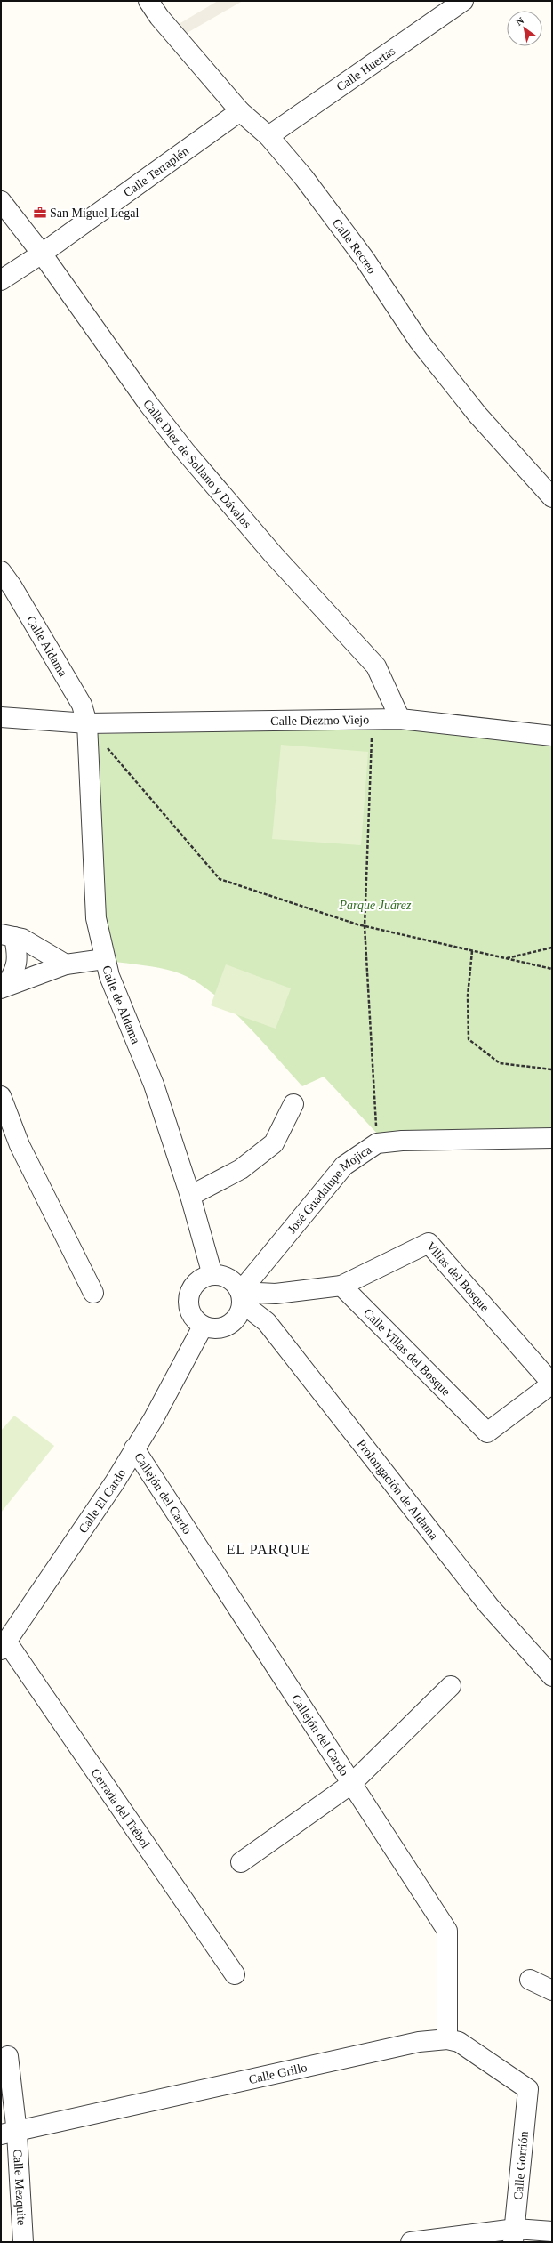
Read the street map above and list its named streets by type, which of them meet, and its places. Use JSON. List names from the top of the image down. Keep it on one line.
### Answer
{"streets":{"street":["Calle Huertas","Calle Terraplén","Calle Recreo","Calle Diez de Sollano y Dávalos","Calle Aldama","Calle Diezmo Viejo","Calle de Aldama","José Guadalupe Mojica","Villas del Bosque","Calle Villas del Bosque","Prolongación de Aldama","Callejón del Cardo","Calle El Cardo","Cerrada del Trébol","Calle Grillo","Calle Gorrión","Calle Mezquite"]},"crossings":[["Calle Huertas","Calle Recreo"],["Calle Terraplén","Calle Recreo"],["Calle Terraplén","Calle Diez de Sollano y Dávalos"],["Calle Diez de Sollano y Dávalos","Calle Diezmo Viejo"],["Calle Aldama","Calle Diezmo Viejo"],["Calle Aldama","Calle de Aldama"],["Calle Diezmo Viejo","Calle de Aldama"],["Calle de Aldama","José Guadalupe Mojica"],["Calle de Aldama","Prolongación de Aldama"],["Calle de Aldama","Calle El Cardo"],["José Guadalupe Mojica","Prolongación de Aldama"],["José Guadalupe Mojica","Calle El Cardo"],["Villas del Bosque","Calle Villas del Bosque"],["Prolongación de Aldama","Calle El Cardo"],["Callejón del Cardo","Calle El Cardo"],["Callejón del Cardo","Calle Grillo"],["Calle El Cardo","Cerrada del Trébol"],["Calle Grillo","Calle Gorrión"],["Calle Grillo","Calle Mezquite"]],"districts":["EL PARQUE"],"parks":["Parque Juárez"],"places":{"office":["San Miguel Legal"]},"north":"top left"}
